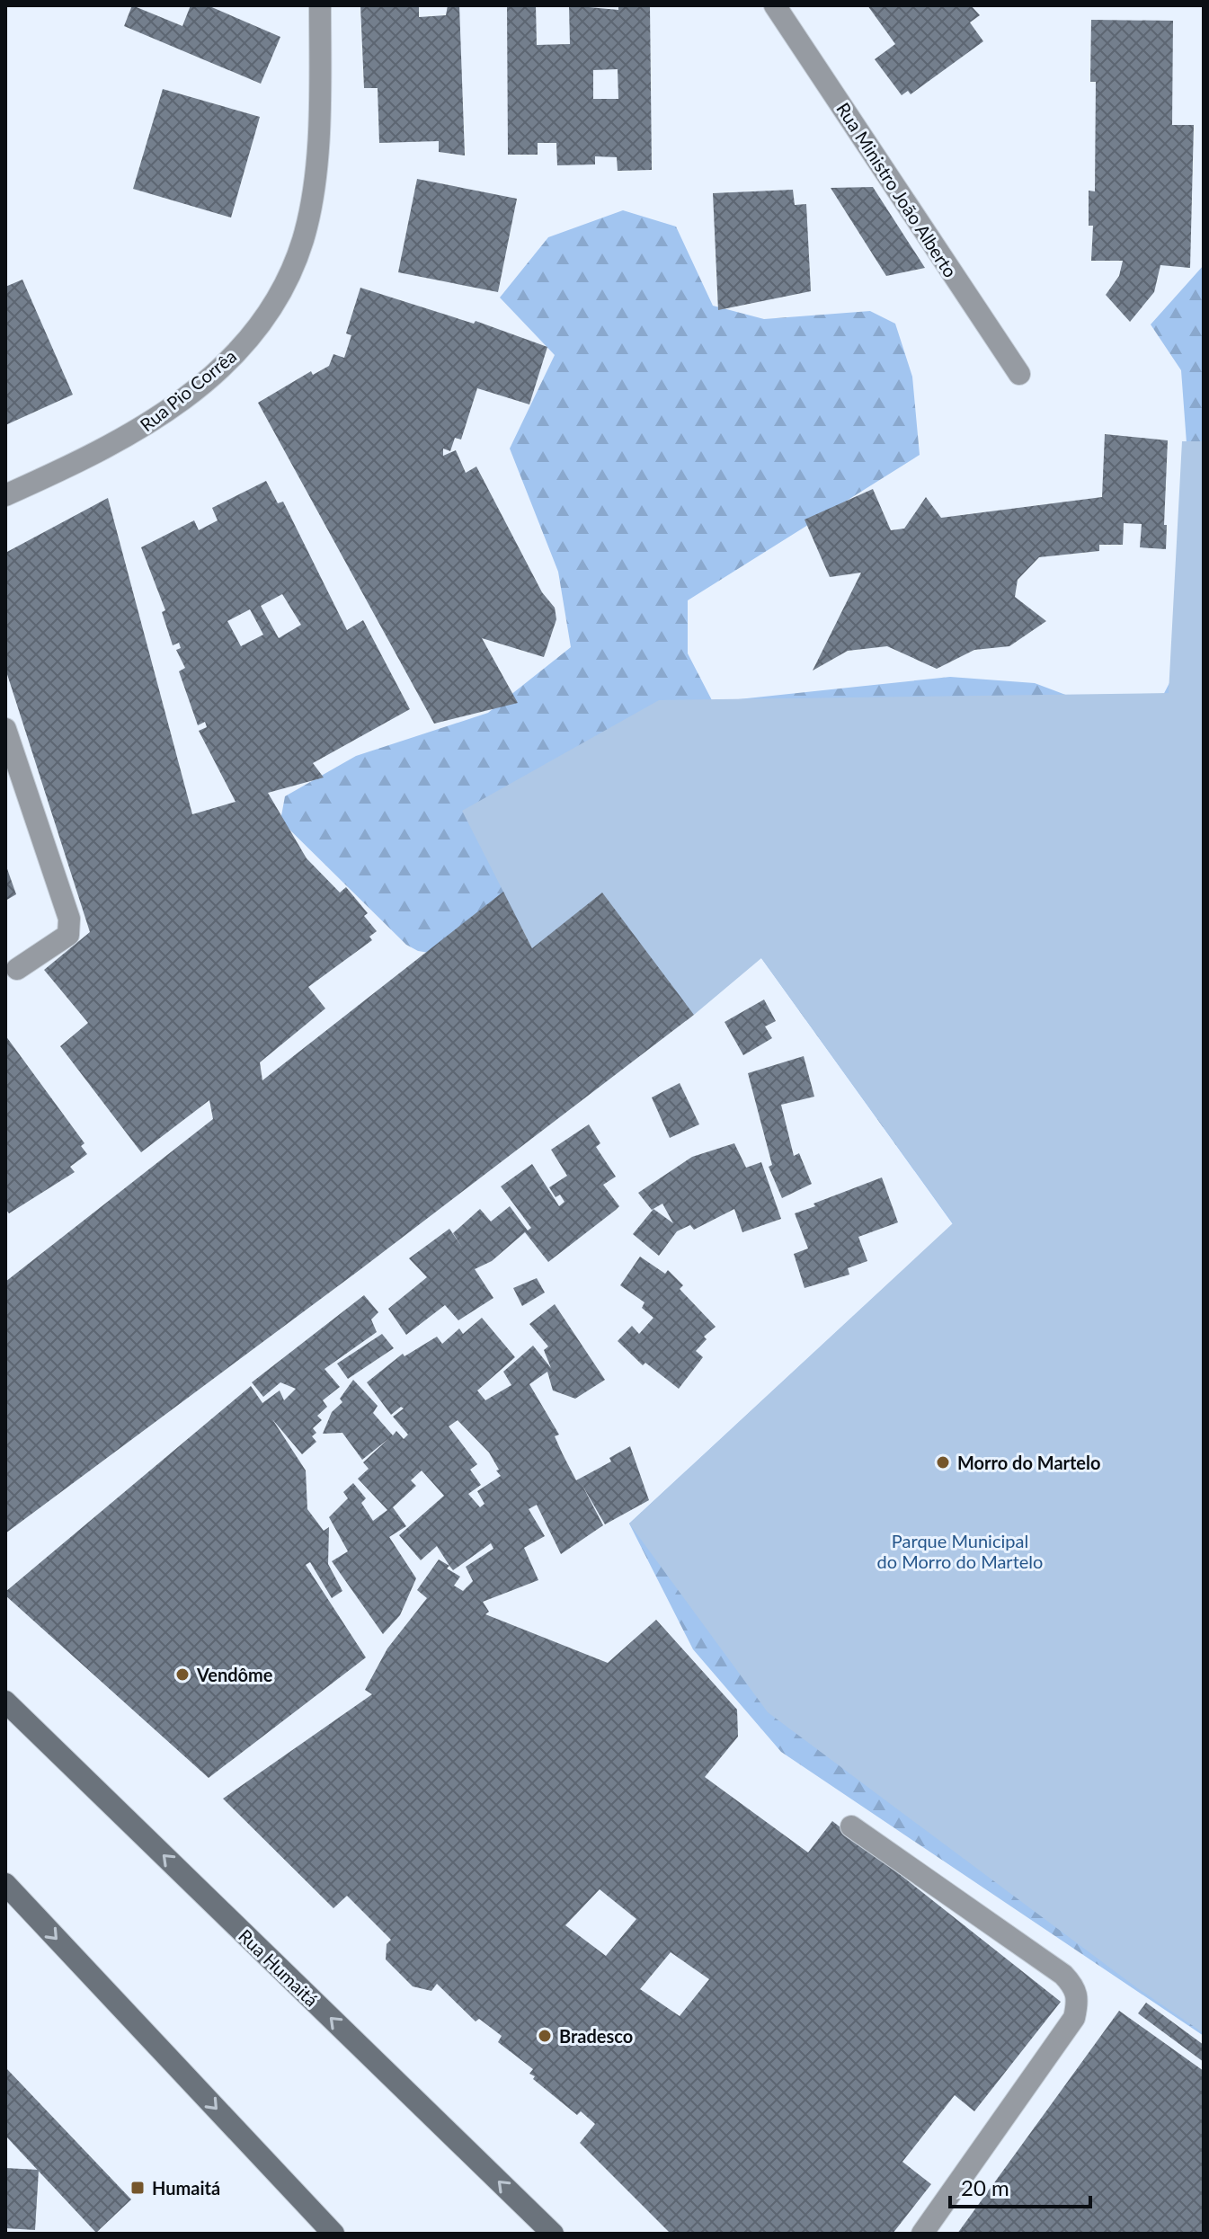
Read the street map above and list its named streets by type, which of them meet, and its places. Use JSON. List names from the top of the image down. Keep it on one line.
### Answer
{"streets":{"main road":["Rua Humaitá"],"street":["Rua Ministro João Alberto","Rua Pio Corrêa"]},"parks":["Parque Municipal do Morro do Martelo"],"places":{"other":["Morro do Martelo","Vendôme","Bradesco"],"transit":["Humaitá"]},"scale_bar":"20 m"}
